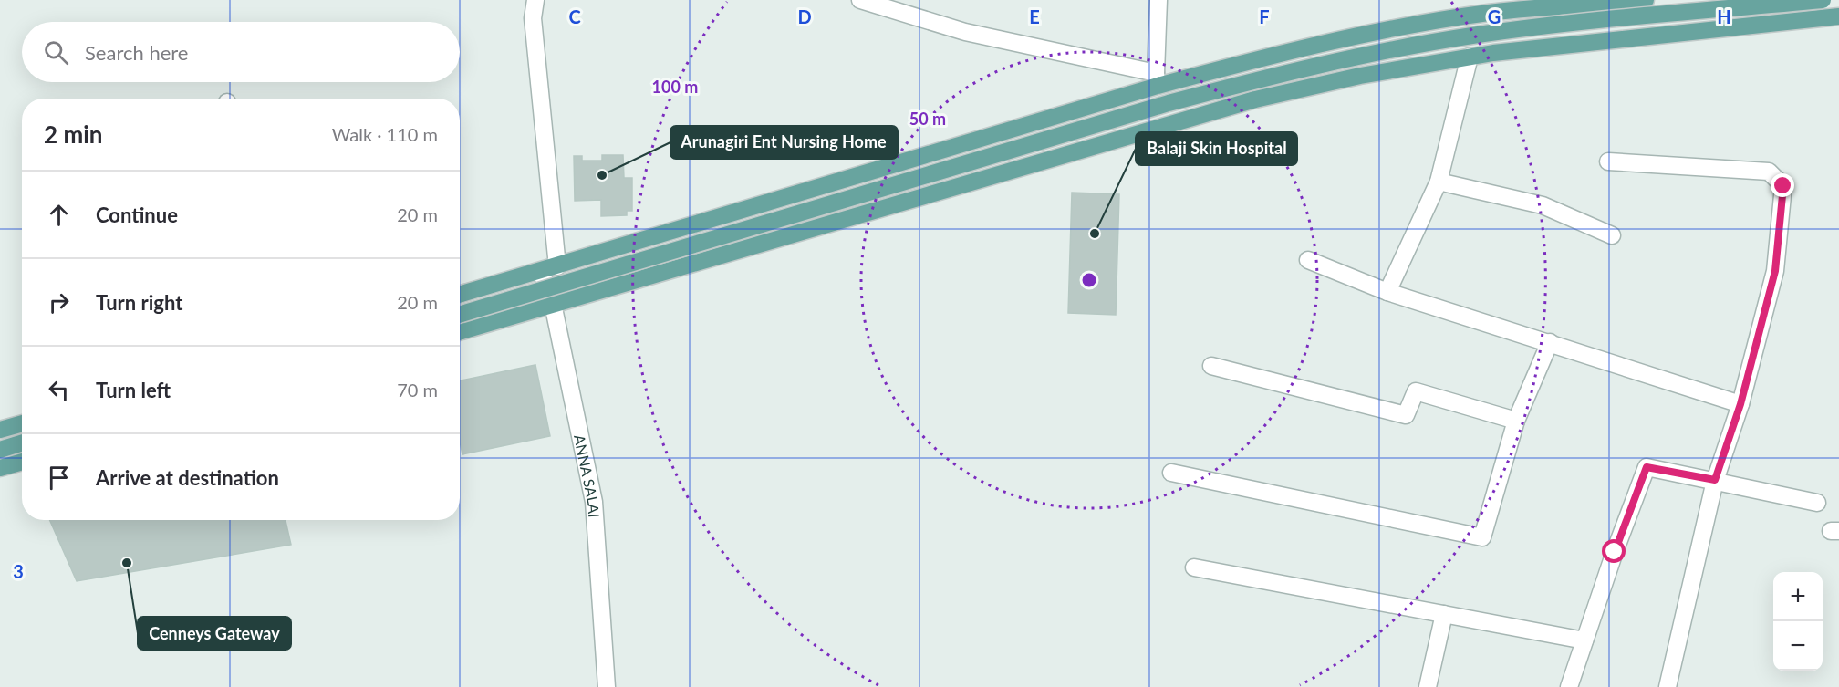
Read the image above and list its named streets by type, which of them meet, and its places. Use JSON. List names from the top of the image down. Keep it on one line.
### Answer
{"streets":{"street":["ANNA SALAI"]},"places":["Arunagiri Ent Nursing Home","Balaji Skin Hospital","Cenneys Gateway"],"page":{"search":"Search here","heading":["2 min","Walk · 110 m"],"list":[["Continue","20 m"],["Turn right","20 m"],["Turn left","70 m"],"Arrive at destination"],"map_buttons":["+","−"]},"grid":{"columns":["C","D","E","F","G","H"],"rows":["3"]},"rings":["100 m","50 m"]}
